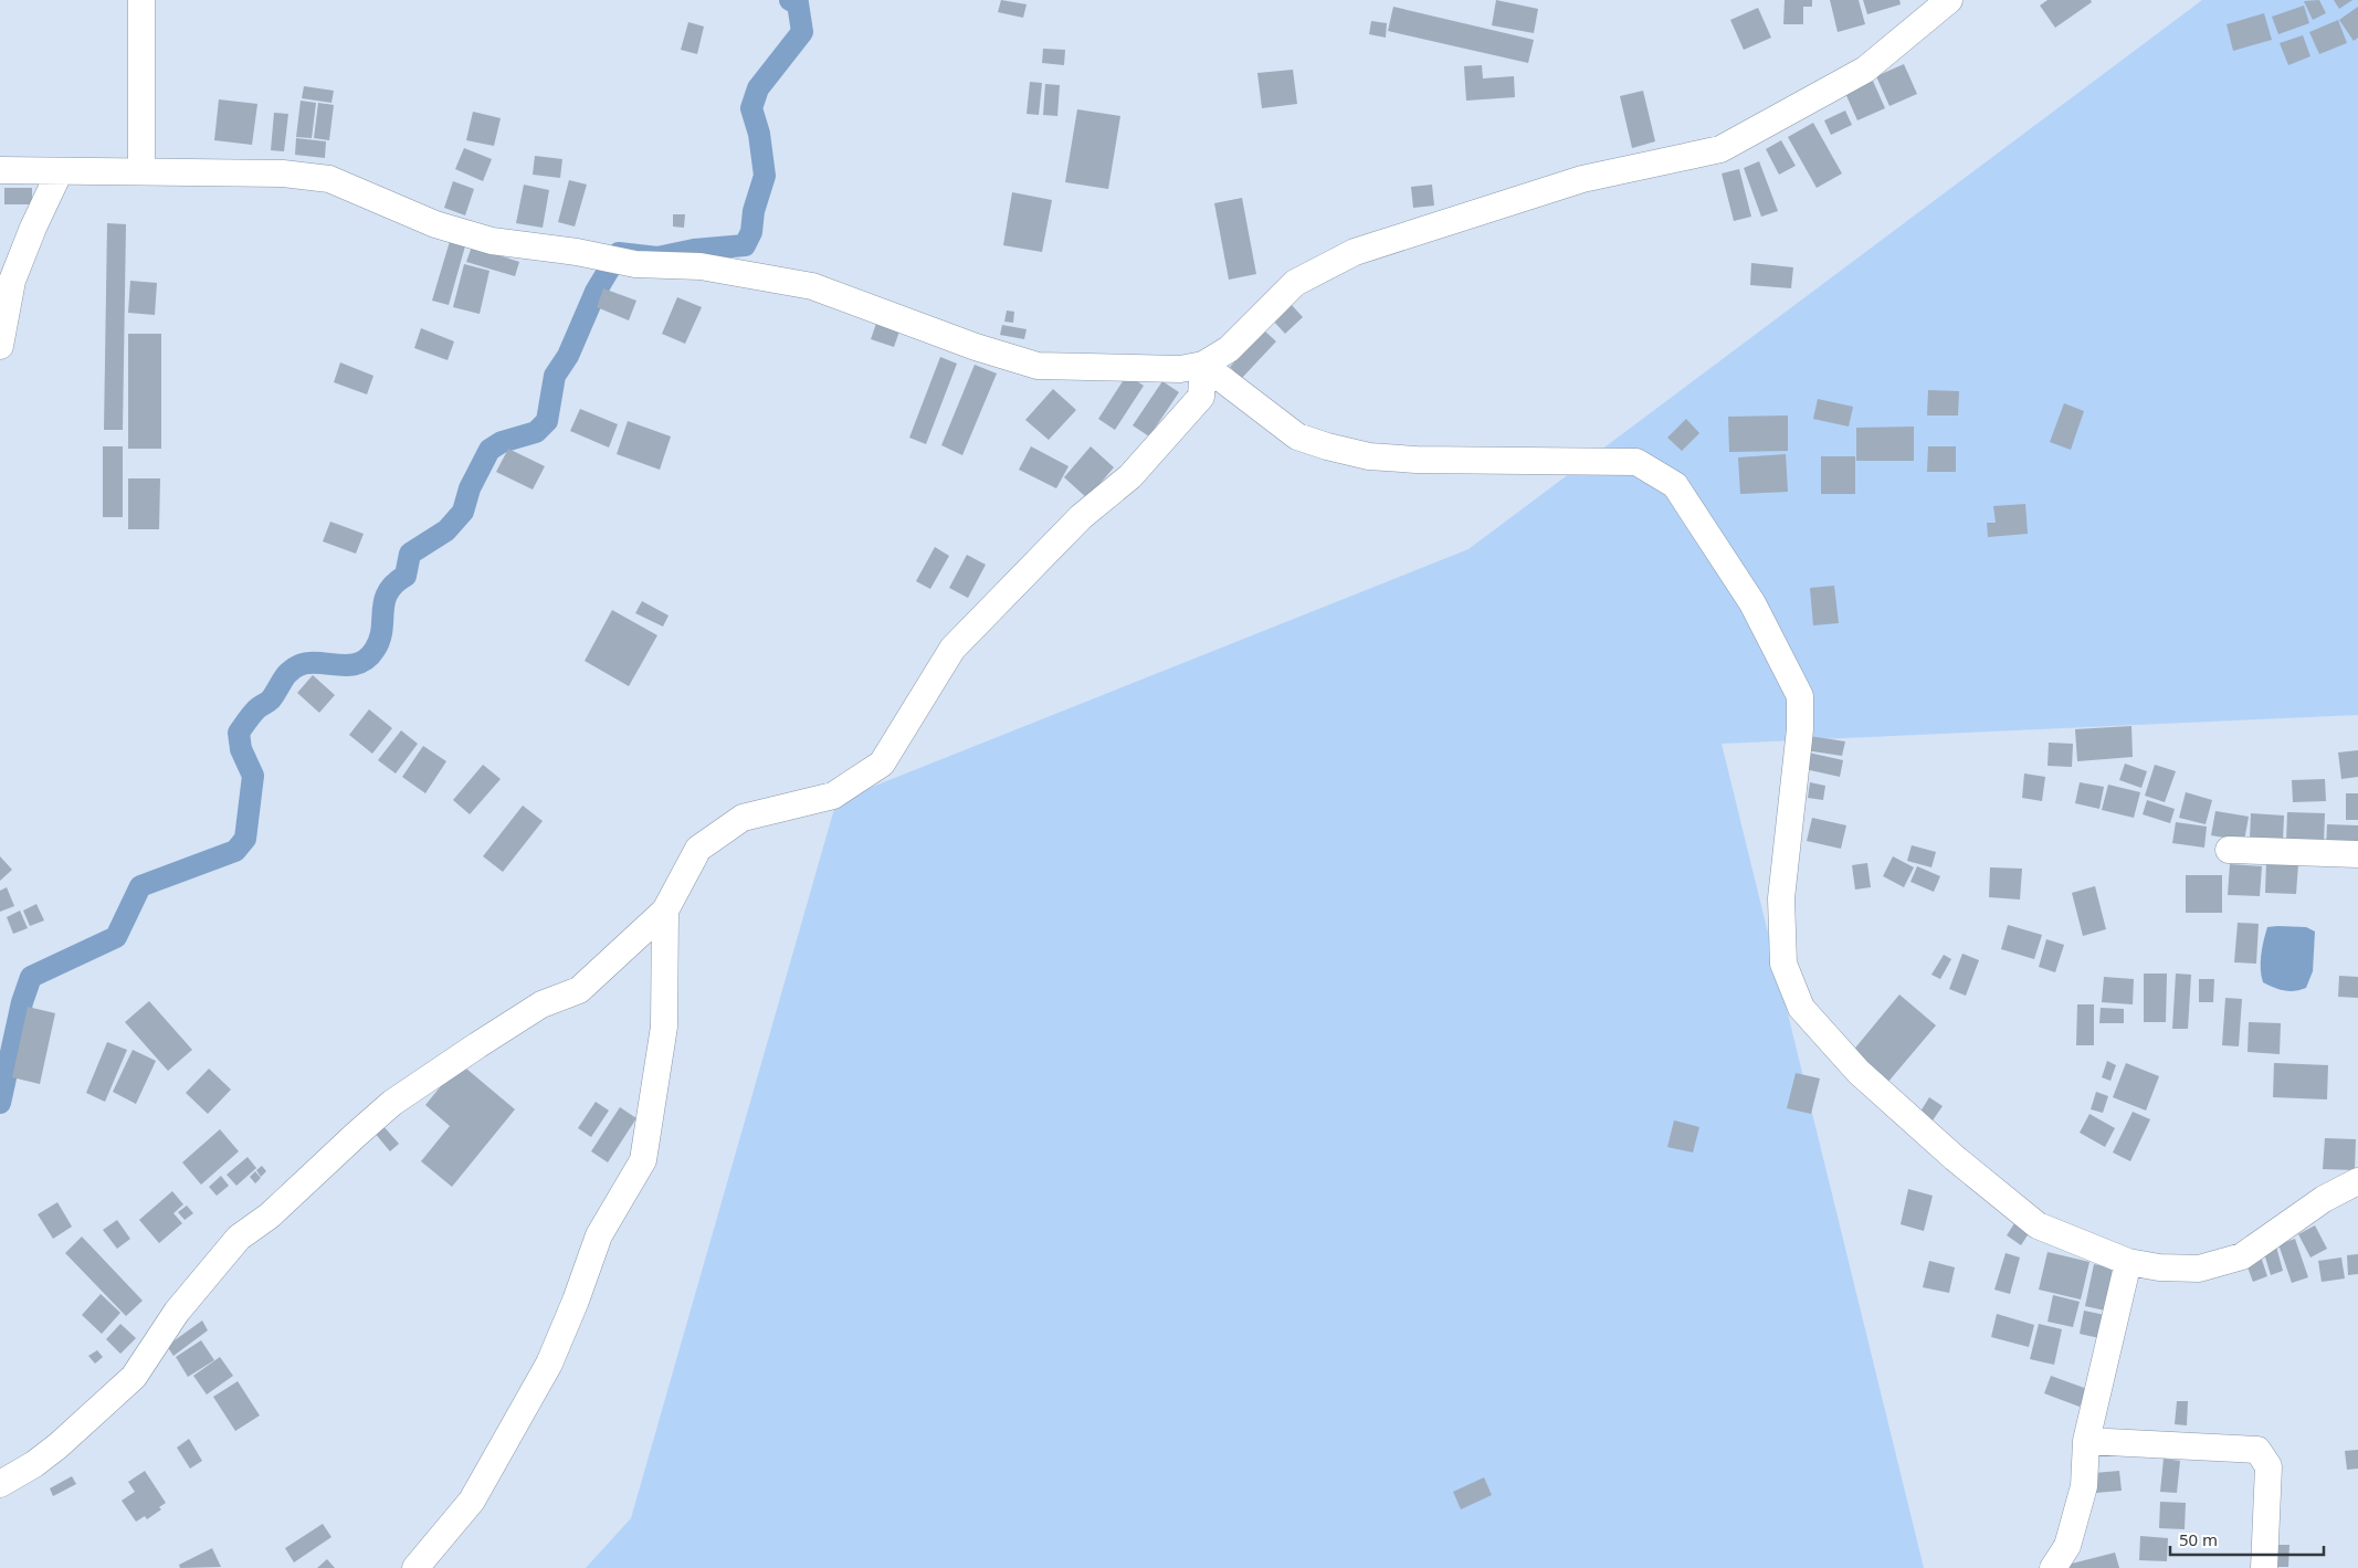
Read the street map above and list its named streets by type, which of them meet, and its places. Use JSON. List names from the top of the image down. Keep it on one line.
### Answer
{"scale_bar":"50 m"}
